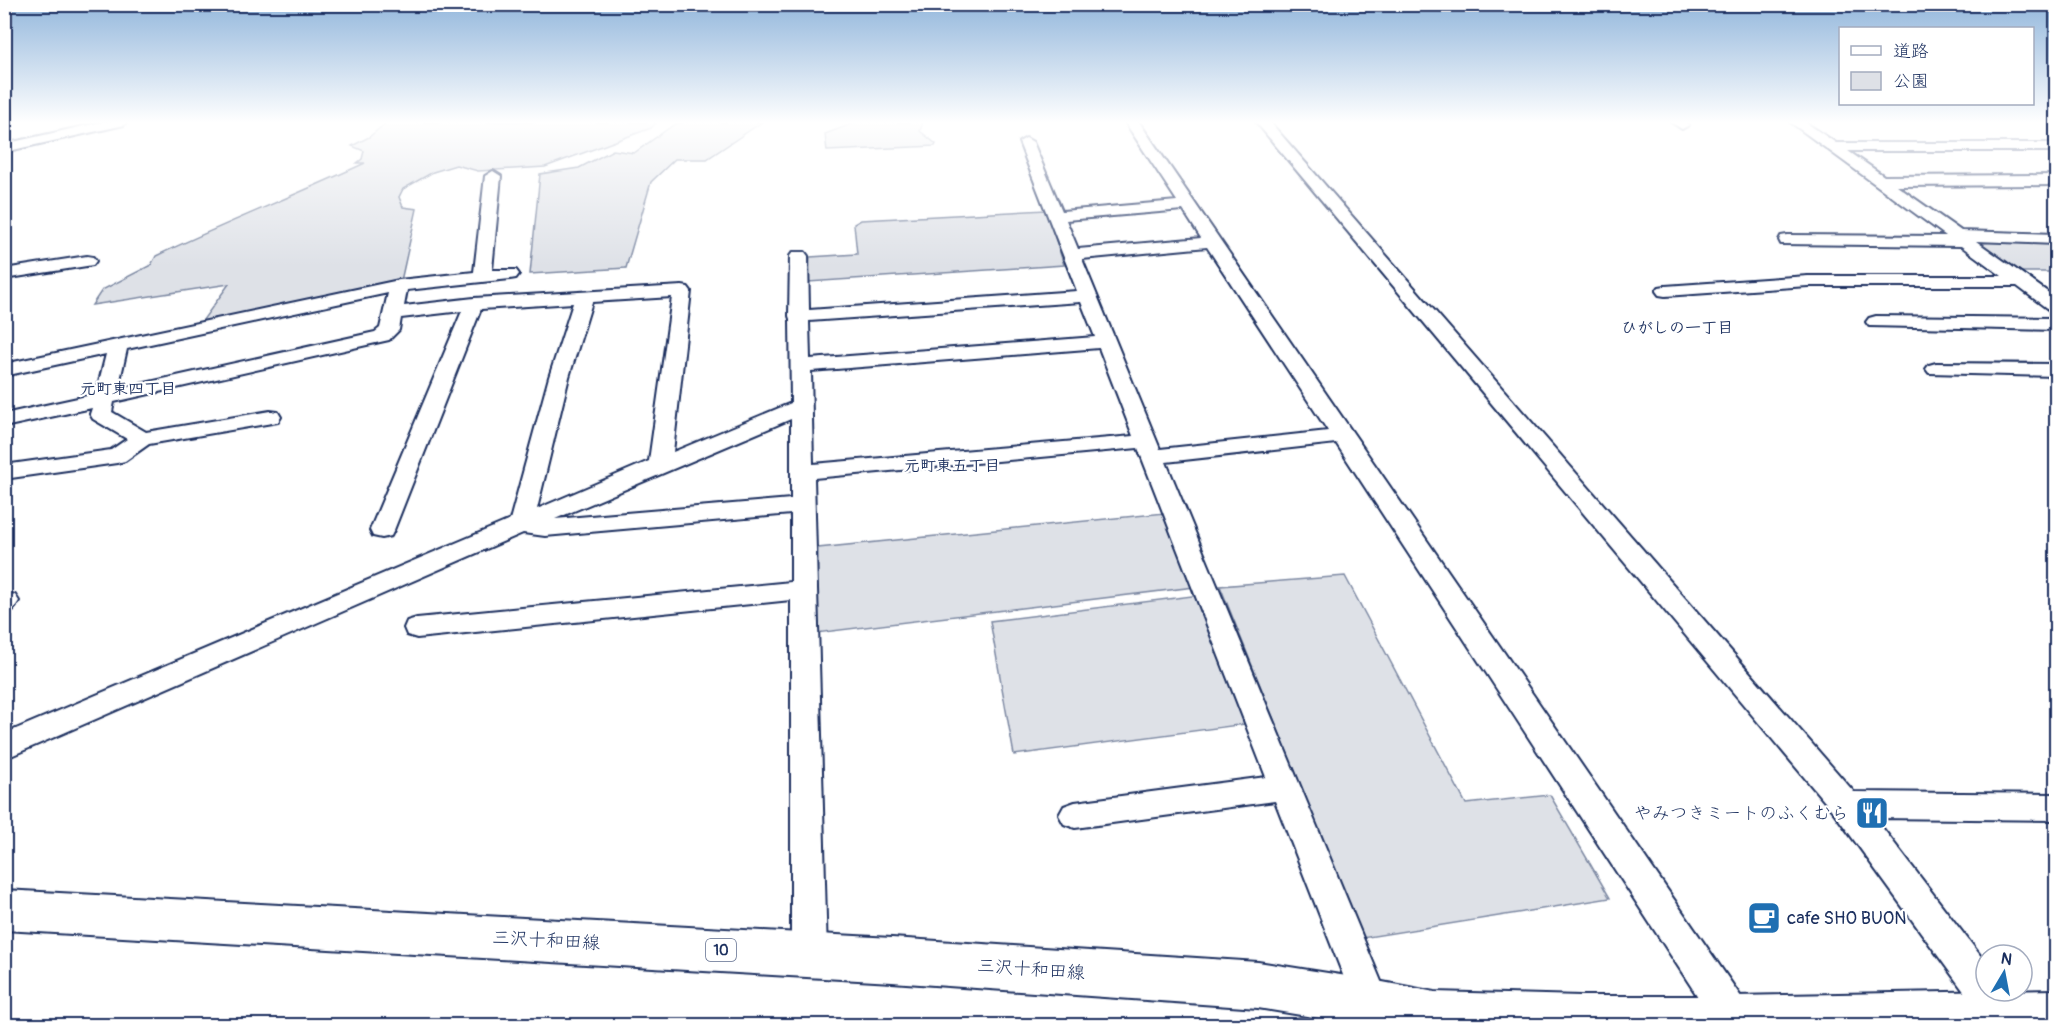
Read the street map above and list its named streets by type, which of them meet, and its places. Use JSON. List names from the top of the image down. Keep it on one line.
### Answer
{"streets":{"main road":["三沢十和田線","10"]},"districts":["ひがしの一丁目","元町東四丁目","元町東五丁目"],"places":{"restaurant":["やみつきミートのふくむら"],"cafe":["cafe SHO BUON"]},"legend":["道路","公園"],"north":"top"}
